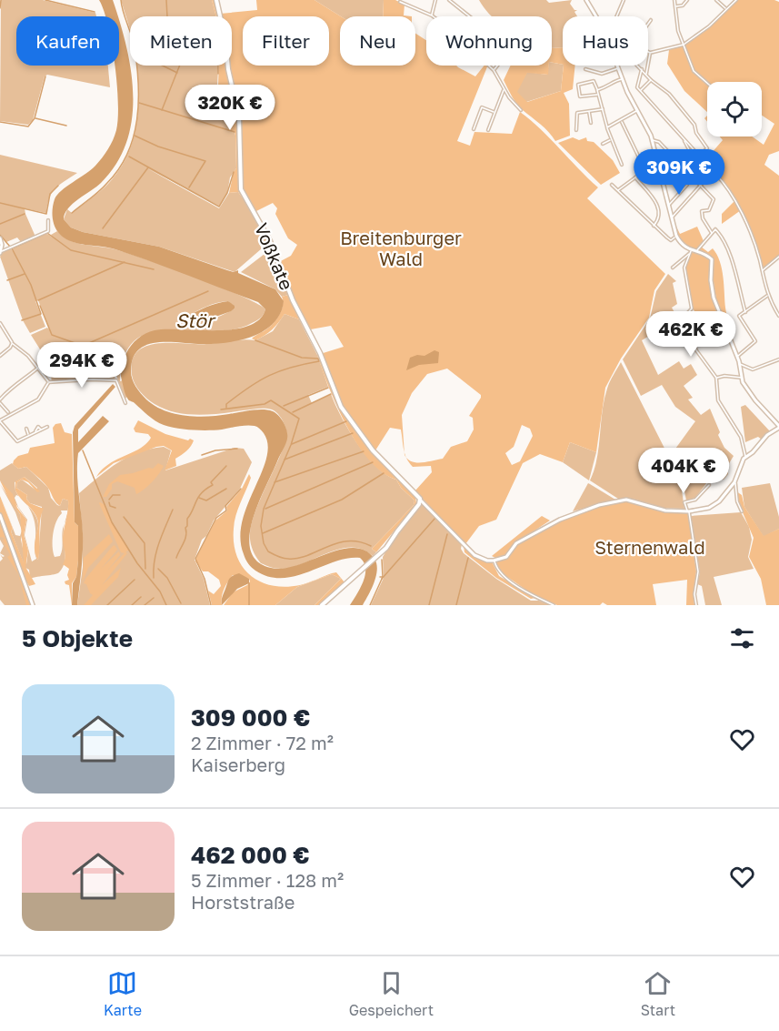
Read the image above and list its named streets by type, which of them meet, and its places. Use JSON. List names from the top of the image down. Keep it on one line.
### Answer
{"streets":{"main road":["Voßkate"]},"water":["Stör"],"parks":["Breitenburger Wald","Sternenwald"],"page":{"chip":["Kaufen","Mieten","Filter","Neu","Wohnung","Haus"],"price":["320K €","309K €","462K €","294K €","404K €"],"heading":"5 Objekte","list":[{"name":"309 000 €","note":"2 Zimmer · 72 m² · Kaiserberg"},{"name":"462 000 €","note":"5 Zimmer · 128 m² · Horststraße"}],"tabs":["Karte","Gespeichert","Start"]}}
